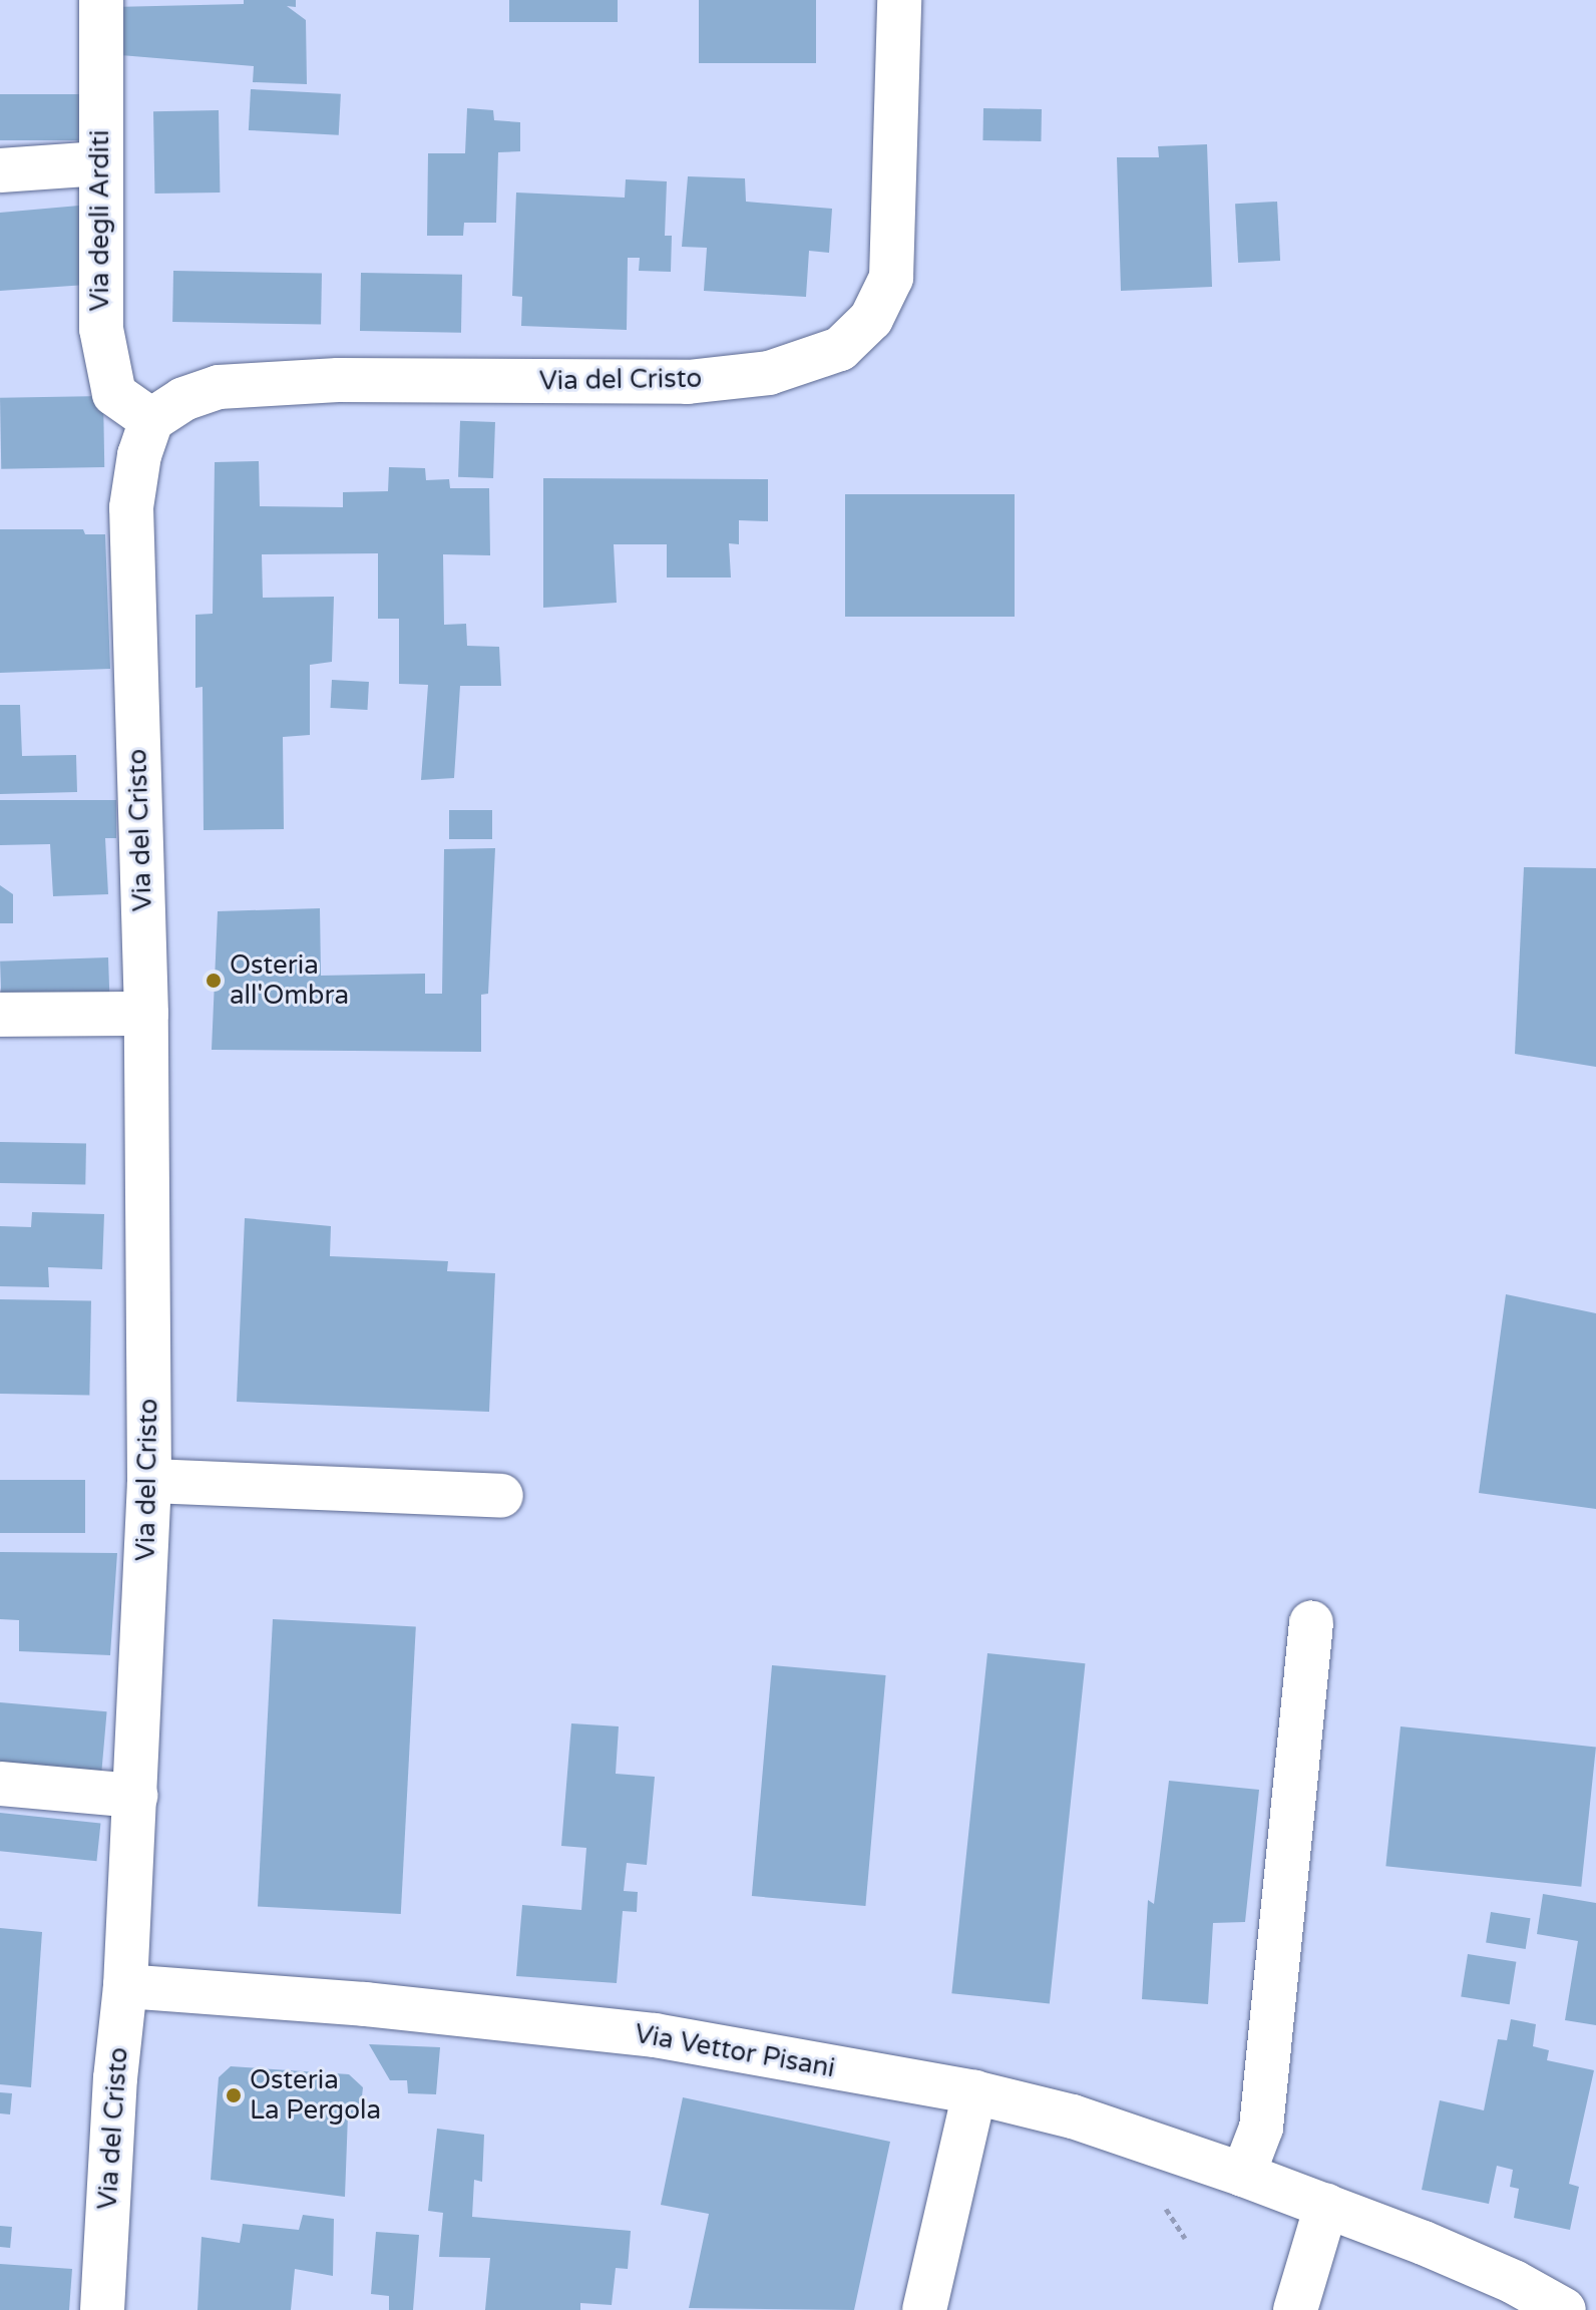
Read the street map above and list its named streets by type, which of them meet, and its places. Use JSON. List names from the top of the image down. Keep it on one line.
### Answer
{"streets":{"street":["Via degli Arditi","Via del Cristo","Via Vettor Pisani"]},"crossings":[["Via degli Arditi","Via del Cristo"],["Via del Cristo","Via Vettor Pisani"]],"places":["Osteria all'Ombra","Osteria La Pergola"]}
